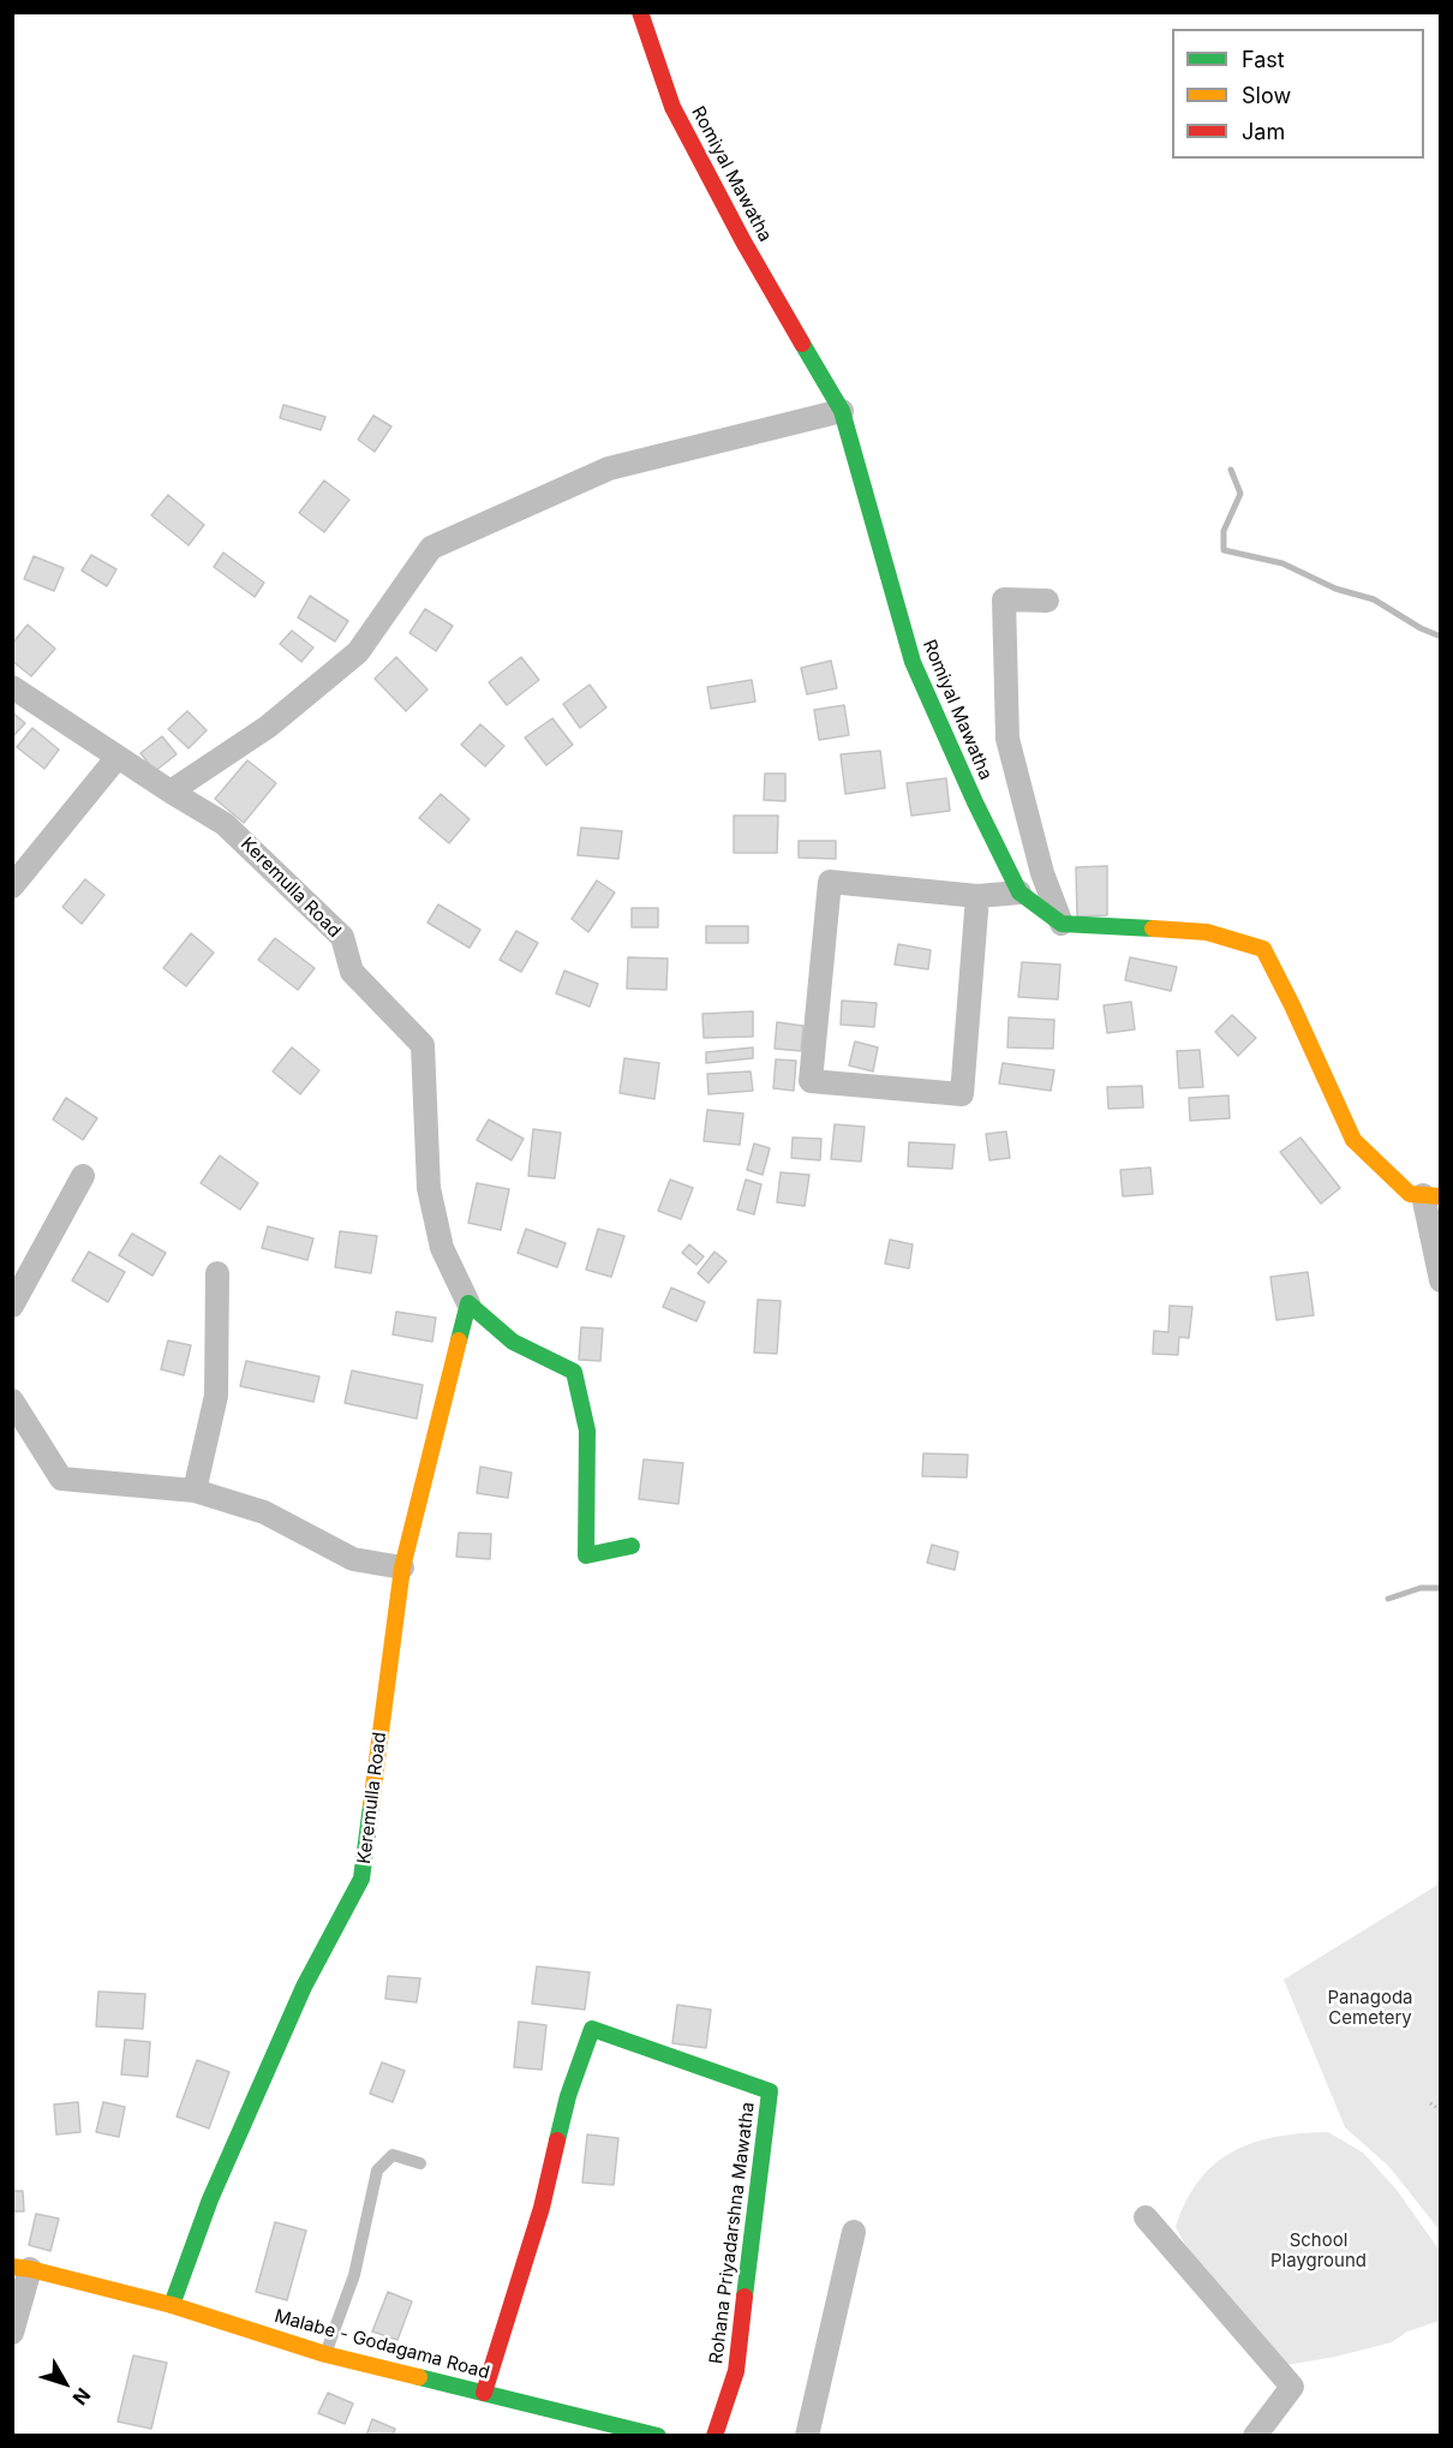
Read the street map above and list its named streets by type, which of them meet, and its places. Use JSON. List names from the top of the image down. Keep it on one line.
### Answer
{"streets":{"street":["Romiyal Mawatha","Keremulla Road","Rohana Priyadarshna Mawatha","Malabe - Godagama Road"]},"crossings":[["Keremulla Road","Malabe - Godagama Road"],["Rohana Priyadarshna Mawatha","Malabe - Godagama Road"]],"parks":["Panagoda Cemetery","School Playground"],"legend":["Fast","Slow","Jam"],"north":"bottom right"}
